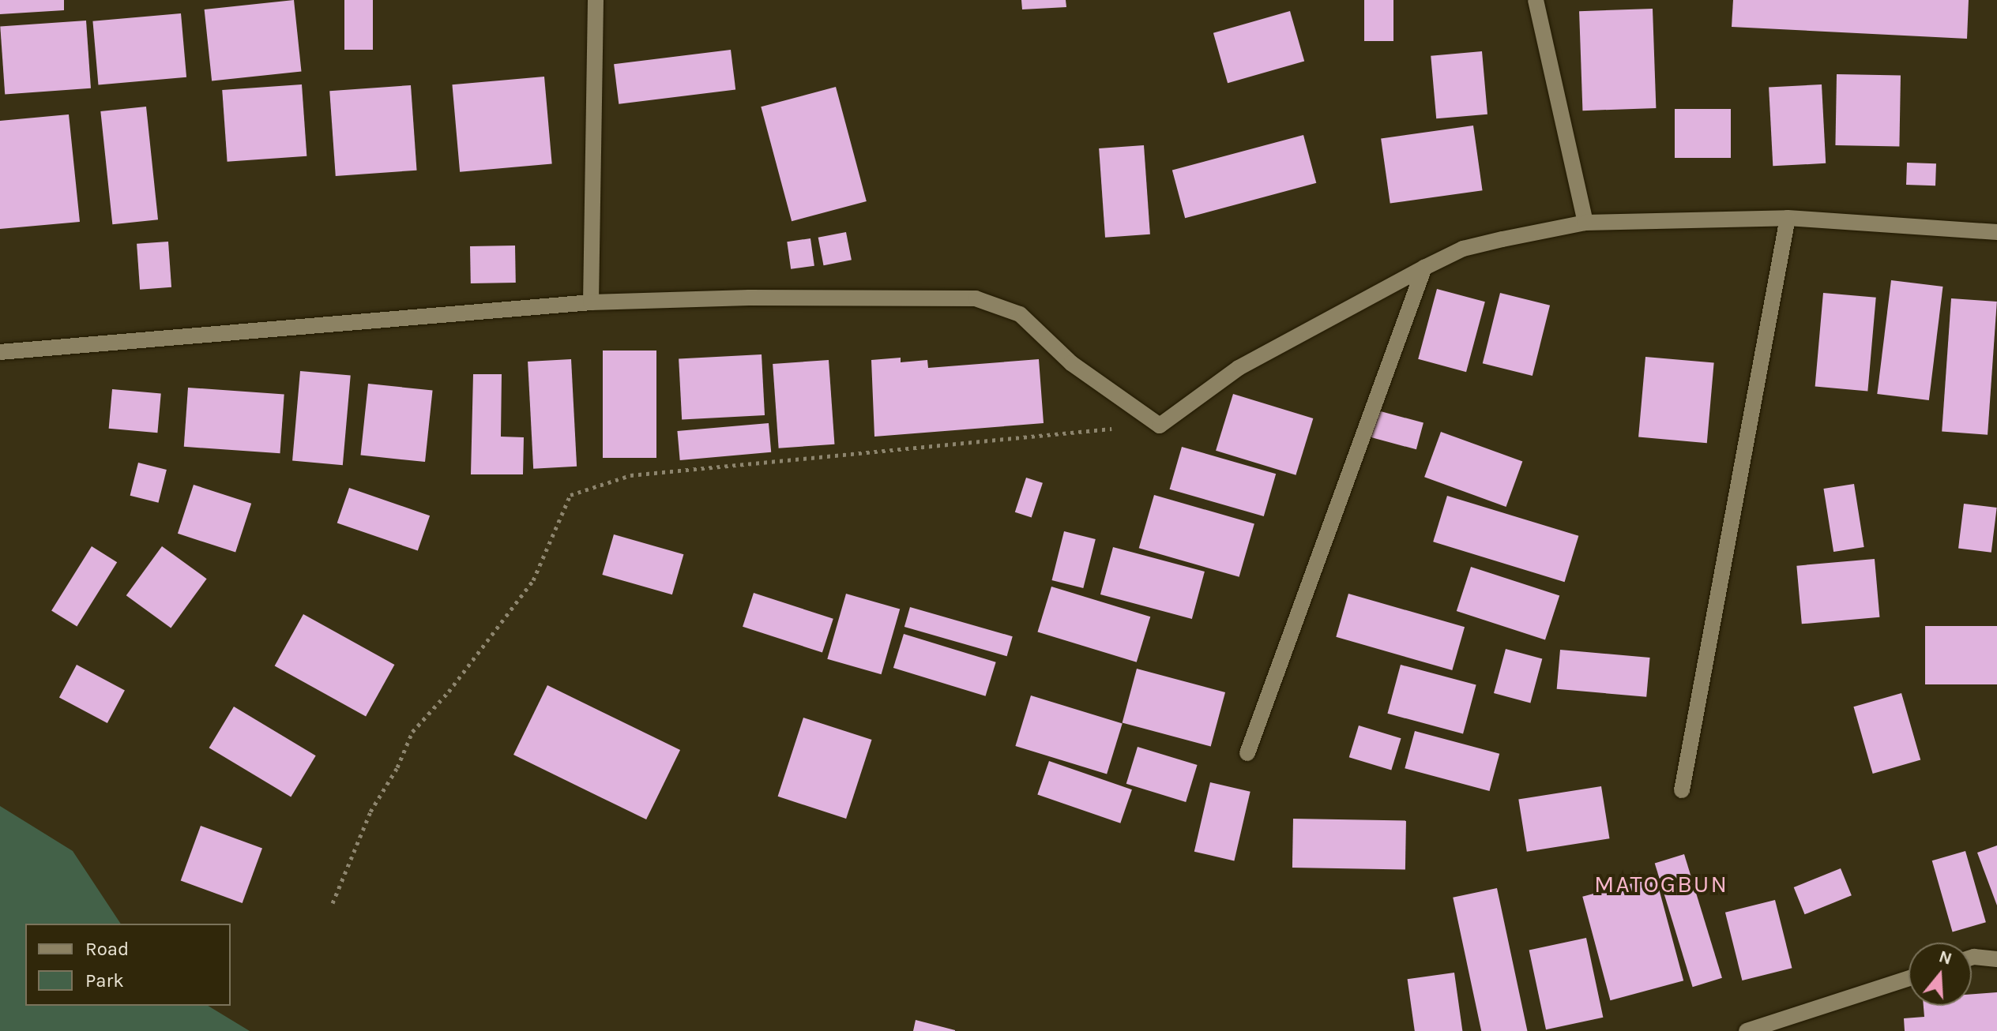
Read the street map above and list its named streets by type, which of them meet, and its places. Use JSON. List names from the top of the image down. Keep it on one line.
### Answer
{"districts":["MATOGBUN"],"legend":["Road","Park"],"north":"top"}
